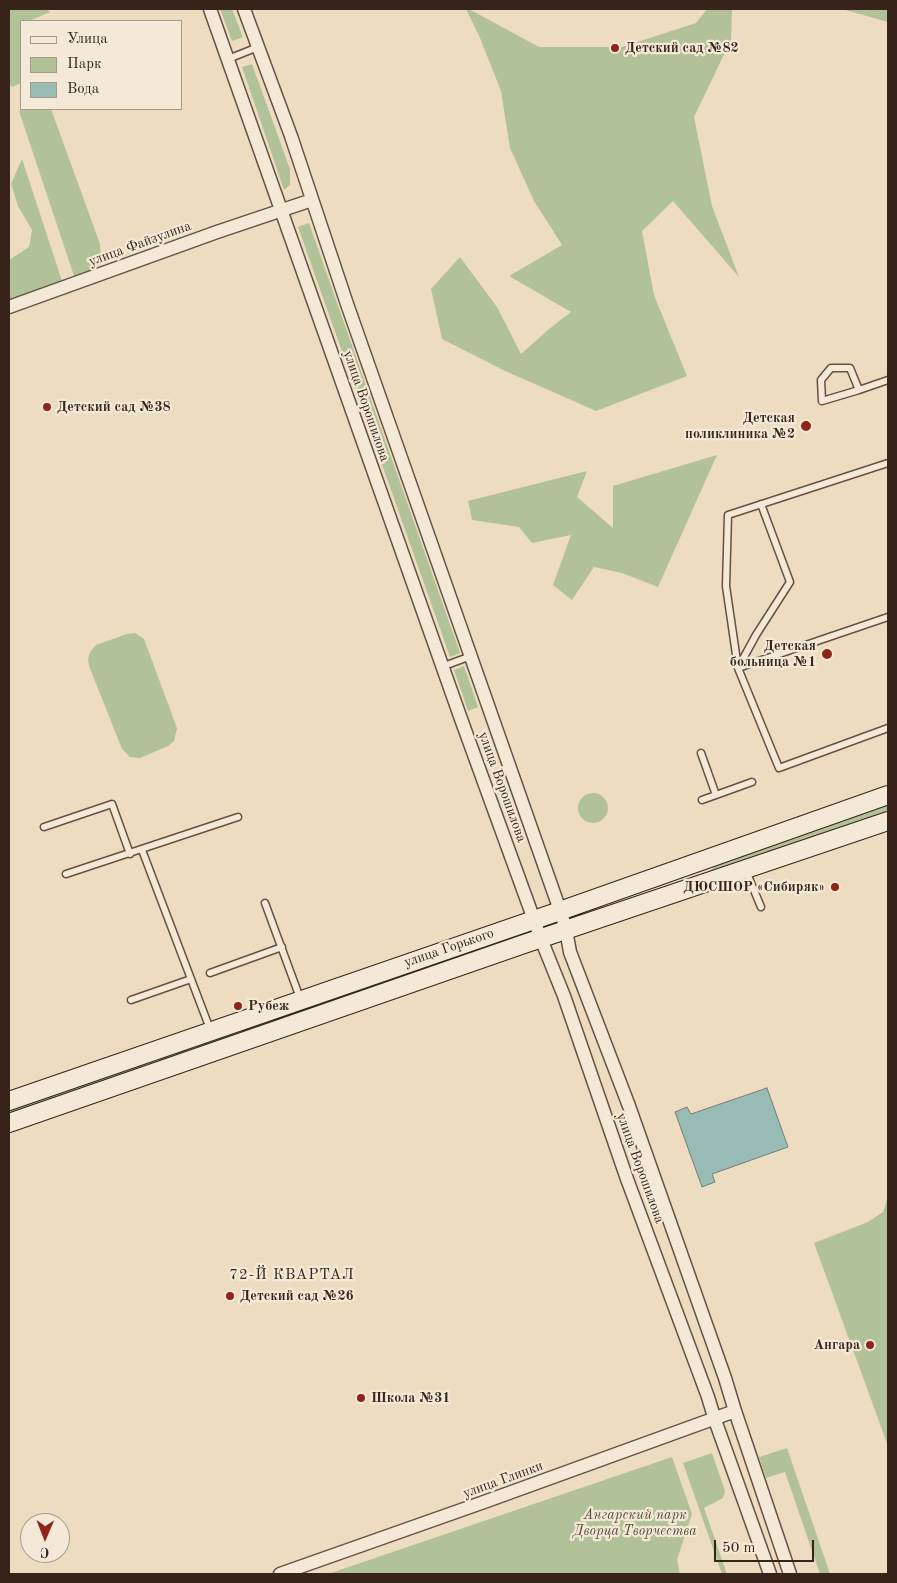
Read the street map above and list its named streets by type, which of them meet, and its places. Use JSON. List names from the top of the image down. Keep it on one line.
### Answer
{"streets":{"main road":["улица Горького"],"street":["улица Файзулина","улица Ворошилова","улица Глинки"]},"crossings":[["улица Файзулина","улица Ворошилова"],["улица Ворошилова","улица Горького"],["улица Ворошилова","улица Глинки"]],"districts":["72-Й КВАРТАЛ"],"parks":["Ангарский парк Дворца Творчества"],"places":["Детский сад №82","Детский сад №38","Детская поликлиника №2","Детская больница №1","ДЮСШОР «Сибиряк»","Рубеж","Детский сад №26","Ангара","Школа №31"],"legend":["Улица","Парк","Вода"],"scale_bar":"50 m","north":"bottom"}
